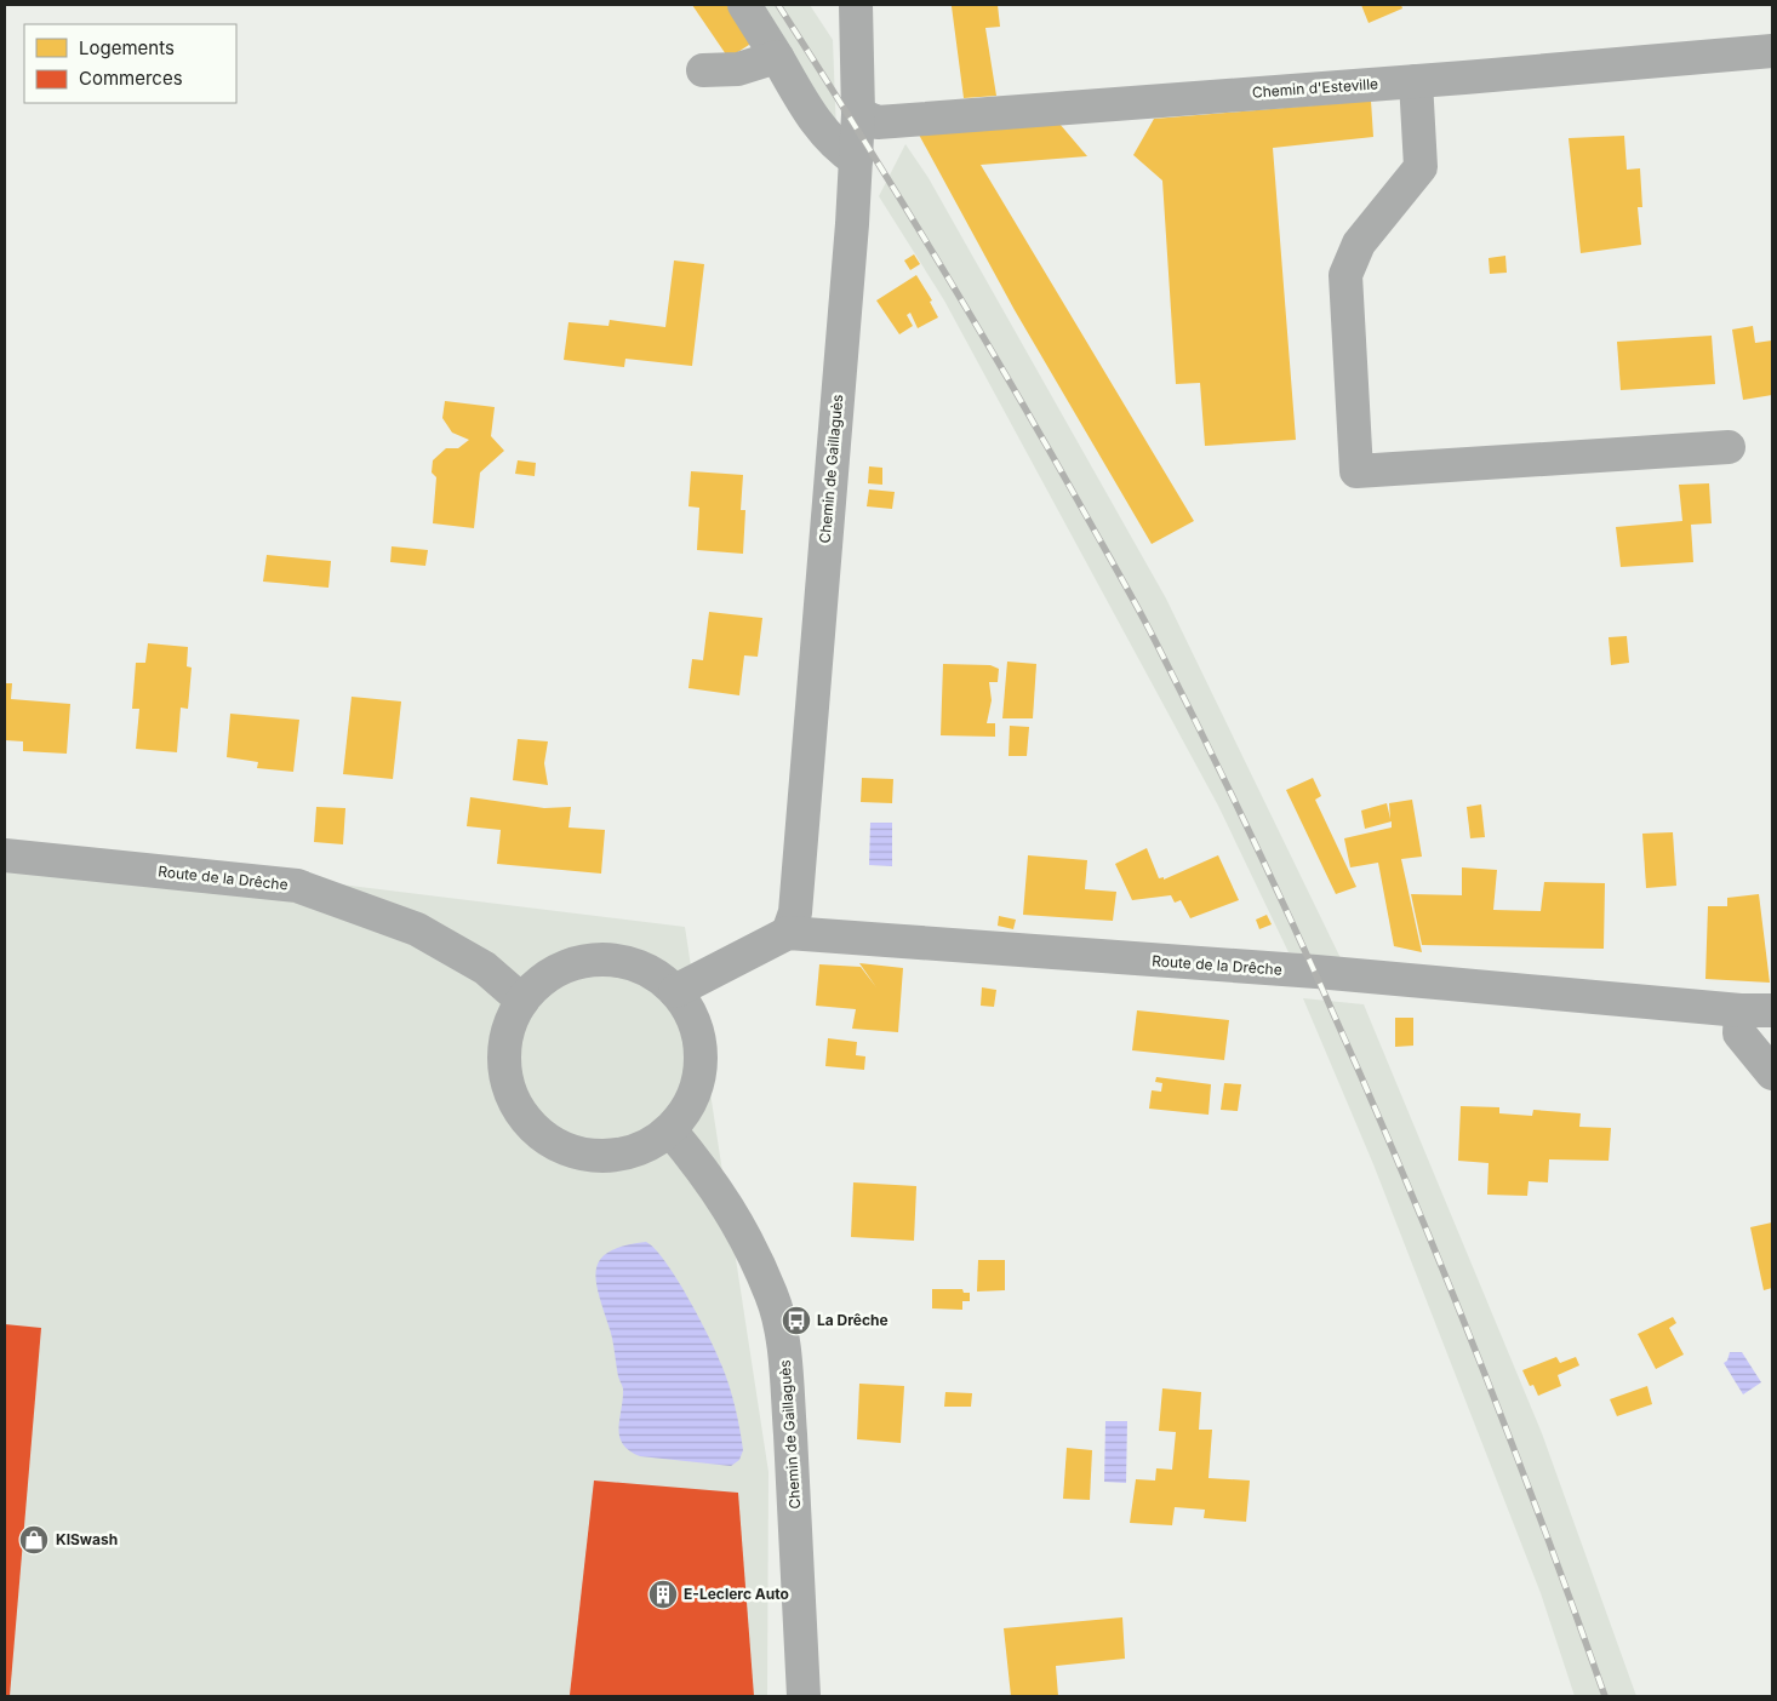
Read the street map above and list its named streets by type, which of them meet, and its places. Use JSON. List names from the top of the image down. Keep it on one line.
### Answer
{"streets":{"street":["Chemin d'Esteville","Chemin de Gaillaguès","Route de la Drêche"]},"crossings":[["Chemin d'Esteville","Chemin de Gaillaguès"],["Chemin de Gaillaguès","Route de la Drêche"]],"places":{"bus stop":["La Drêche"],"shop":["KISwash"],"building":["E-Leclerc Auto"]},"legend":["Logements","Commerces"]}
